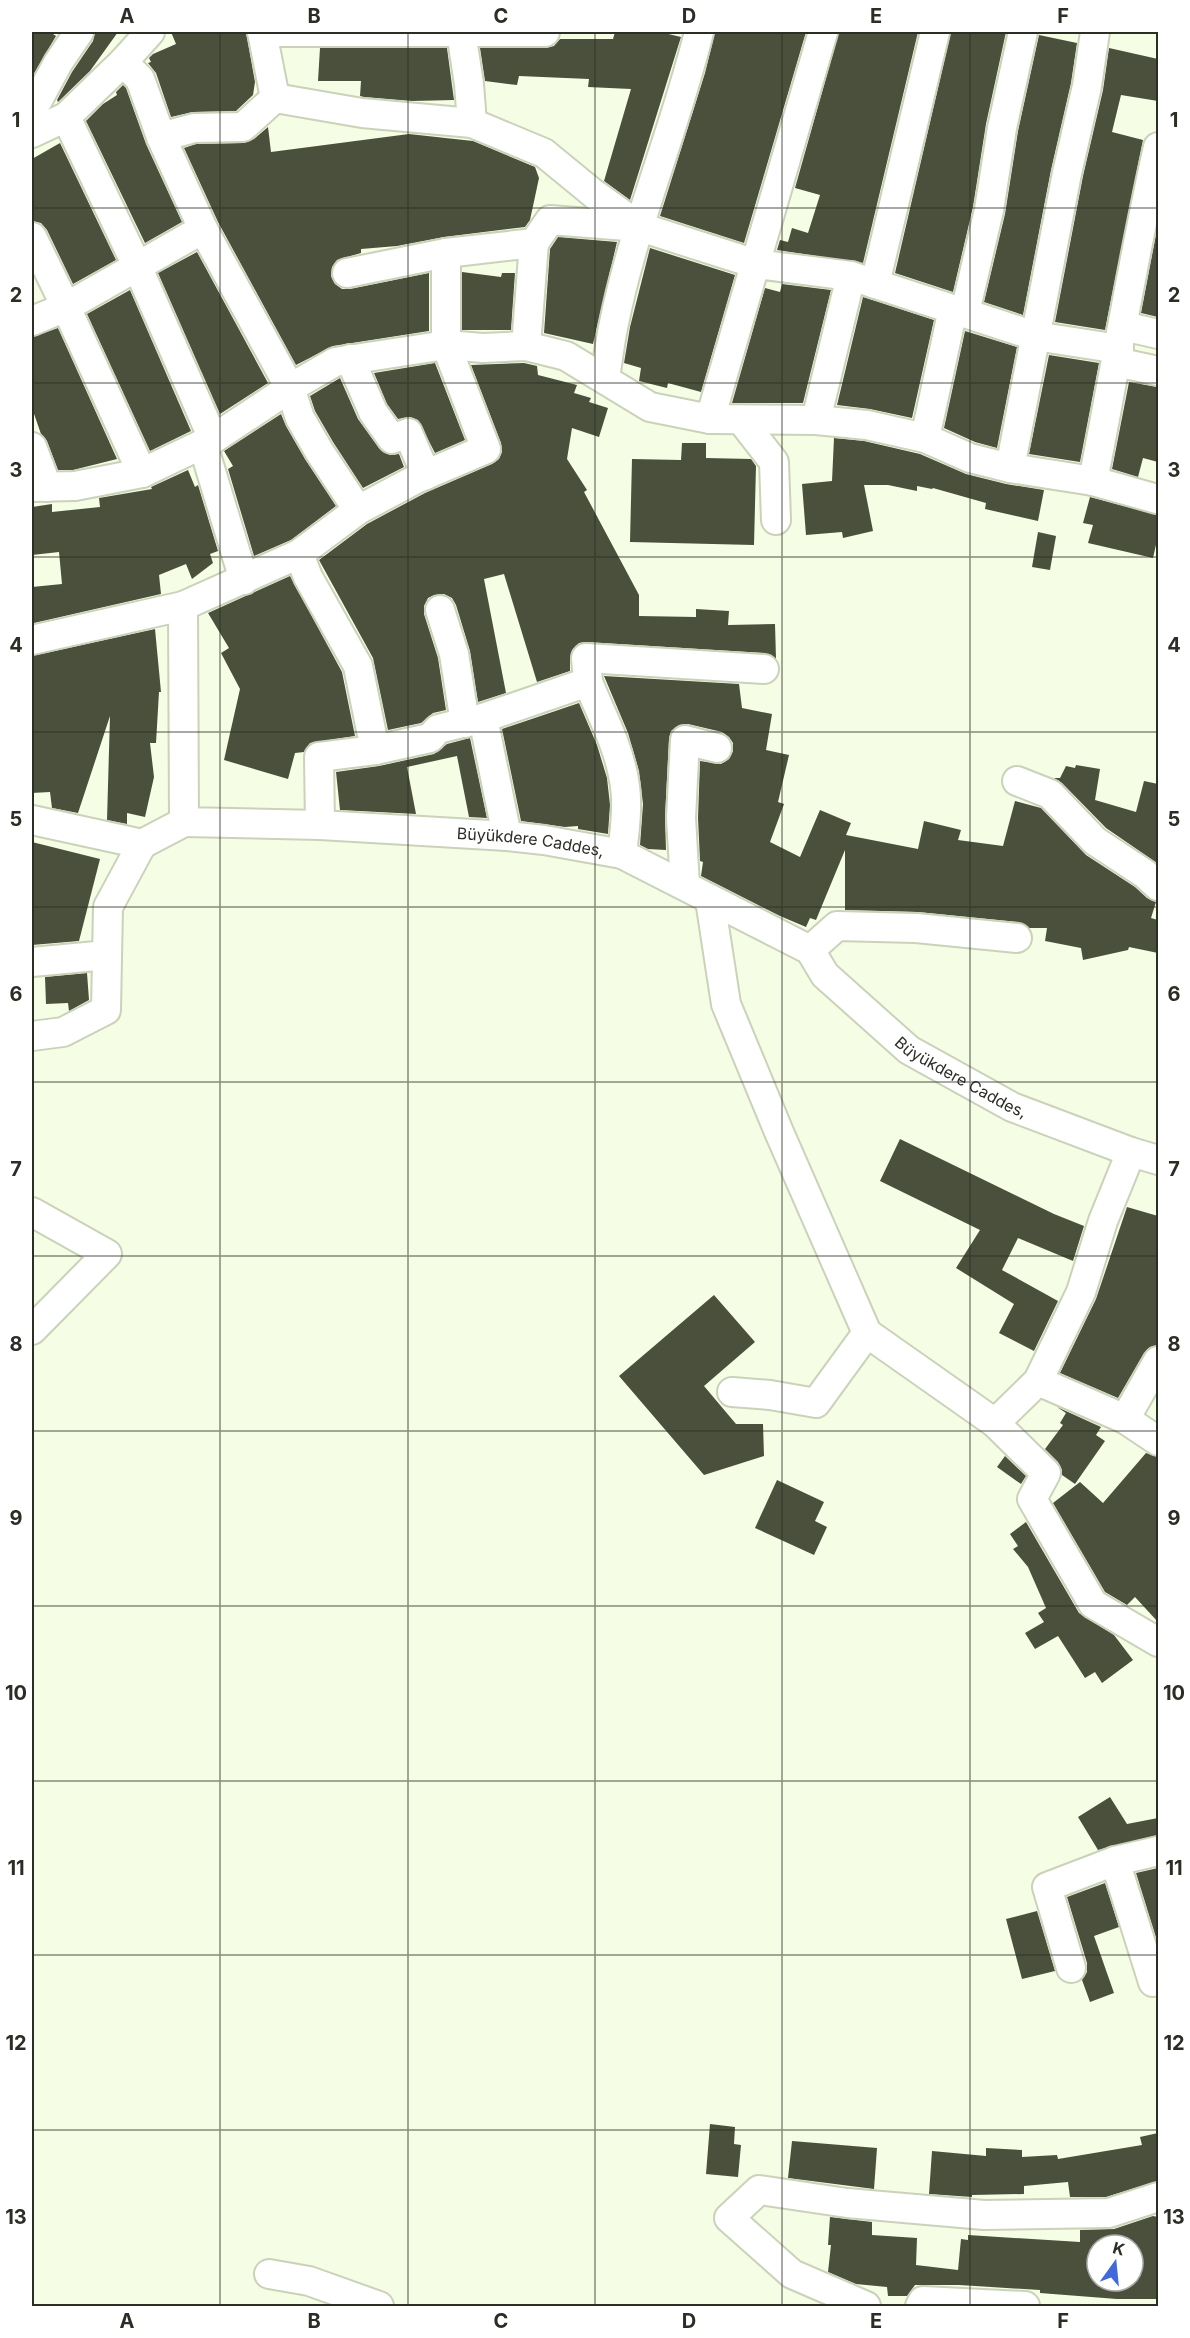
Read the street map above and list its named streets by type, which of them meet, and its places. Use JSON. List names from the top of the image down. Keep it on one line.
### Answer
{"streets":{"street":["Büyükdere Caddes,"]},"north":"top","grid":{"columns":["A","B","C","D","E","F"],"rows":["1","2","3","4","5","6","7","8","9","10","11","12","13"]}}
